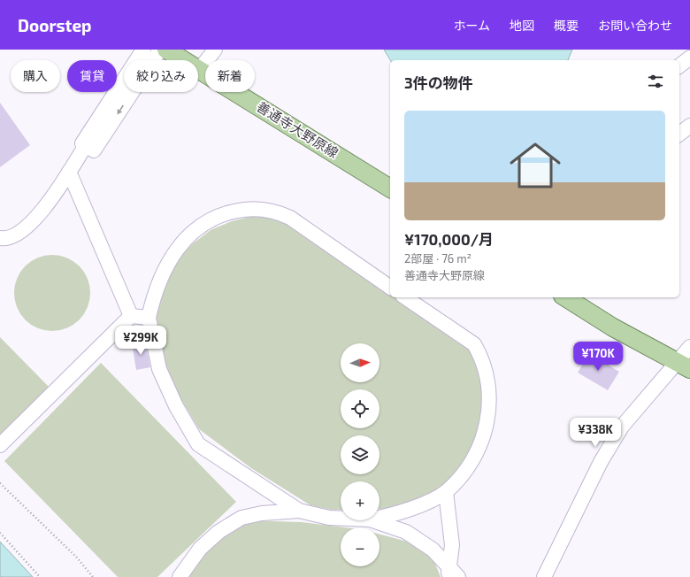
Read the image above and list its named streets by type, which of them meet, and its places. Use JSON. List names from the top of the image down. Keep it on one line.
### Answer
{"streets":{"main road":["善通寺大野原線"]},"north":"right","page":{"header":"Doorstep","nav":["ホーム","地図","概要","お問い合わせ"],"chip":["購入","賃貸","絞り込み","新着"],"heading":"3件の物件","list":[{"name":"¥170,000/月","note":"2部屋 · 76 m² · 善通寺大野原線"}],"price":["¥299K","¥170K","¥338K"],"map_buttons":["+","−"]}}
